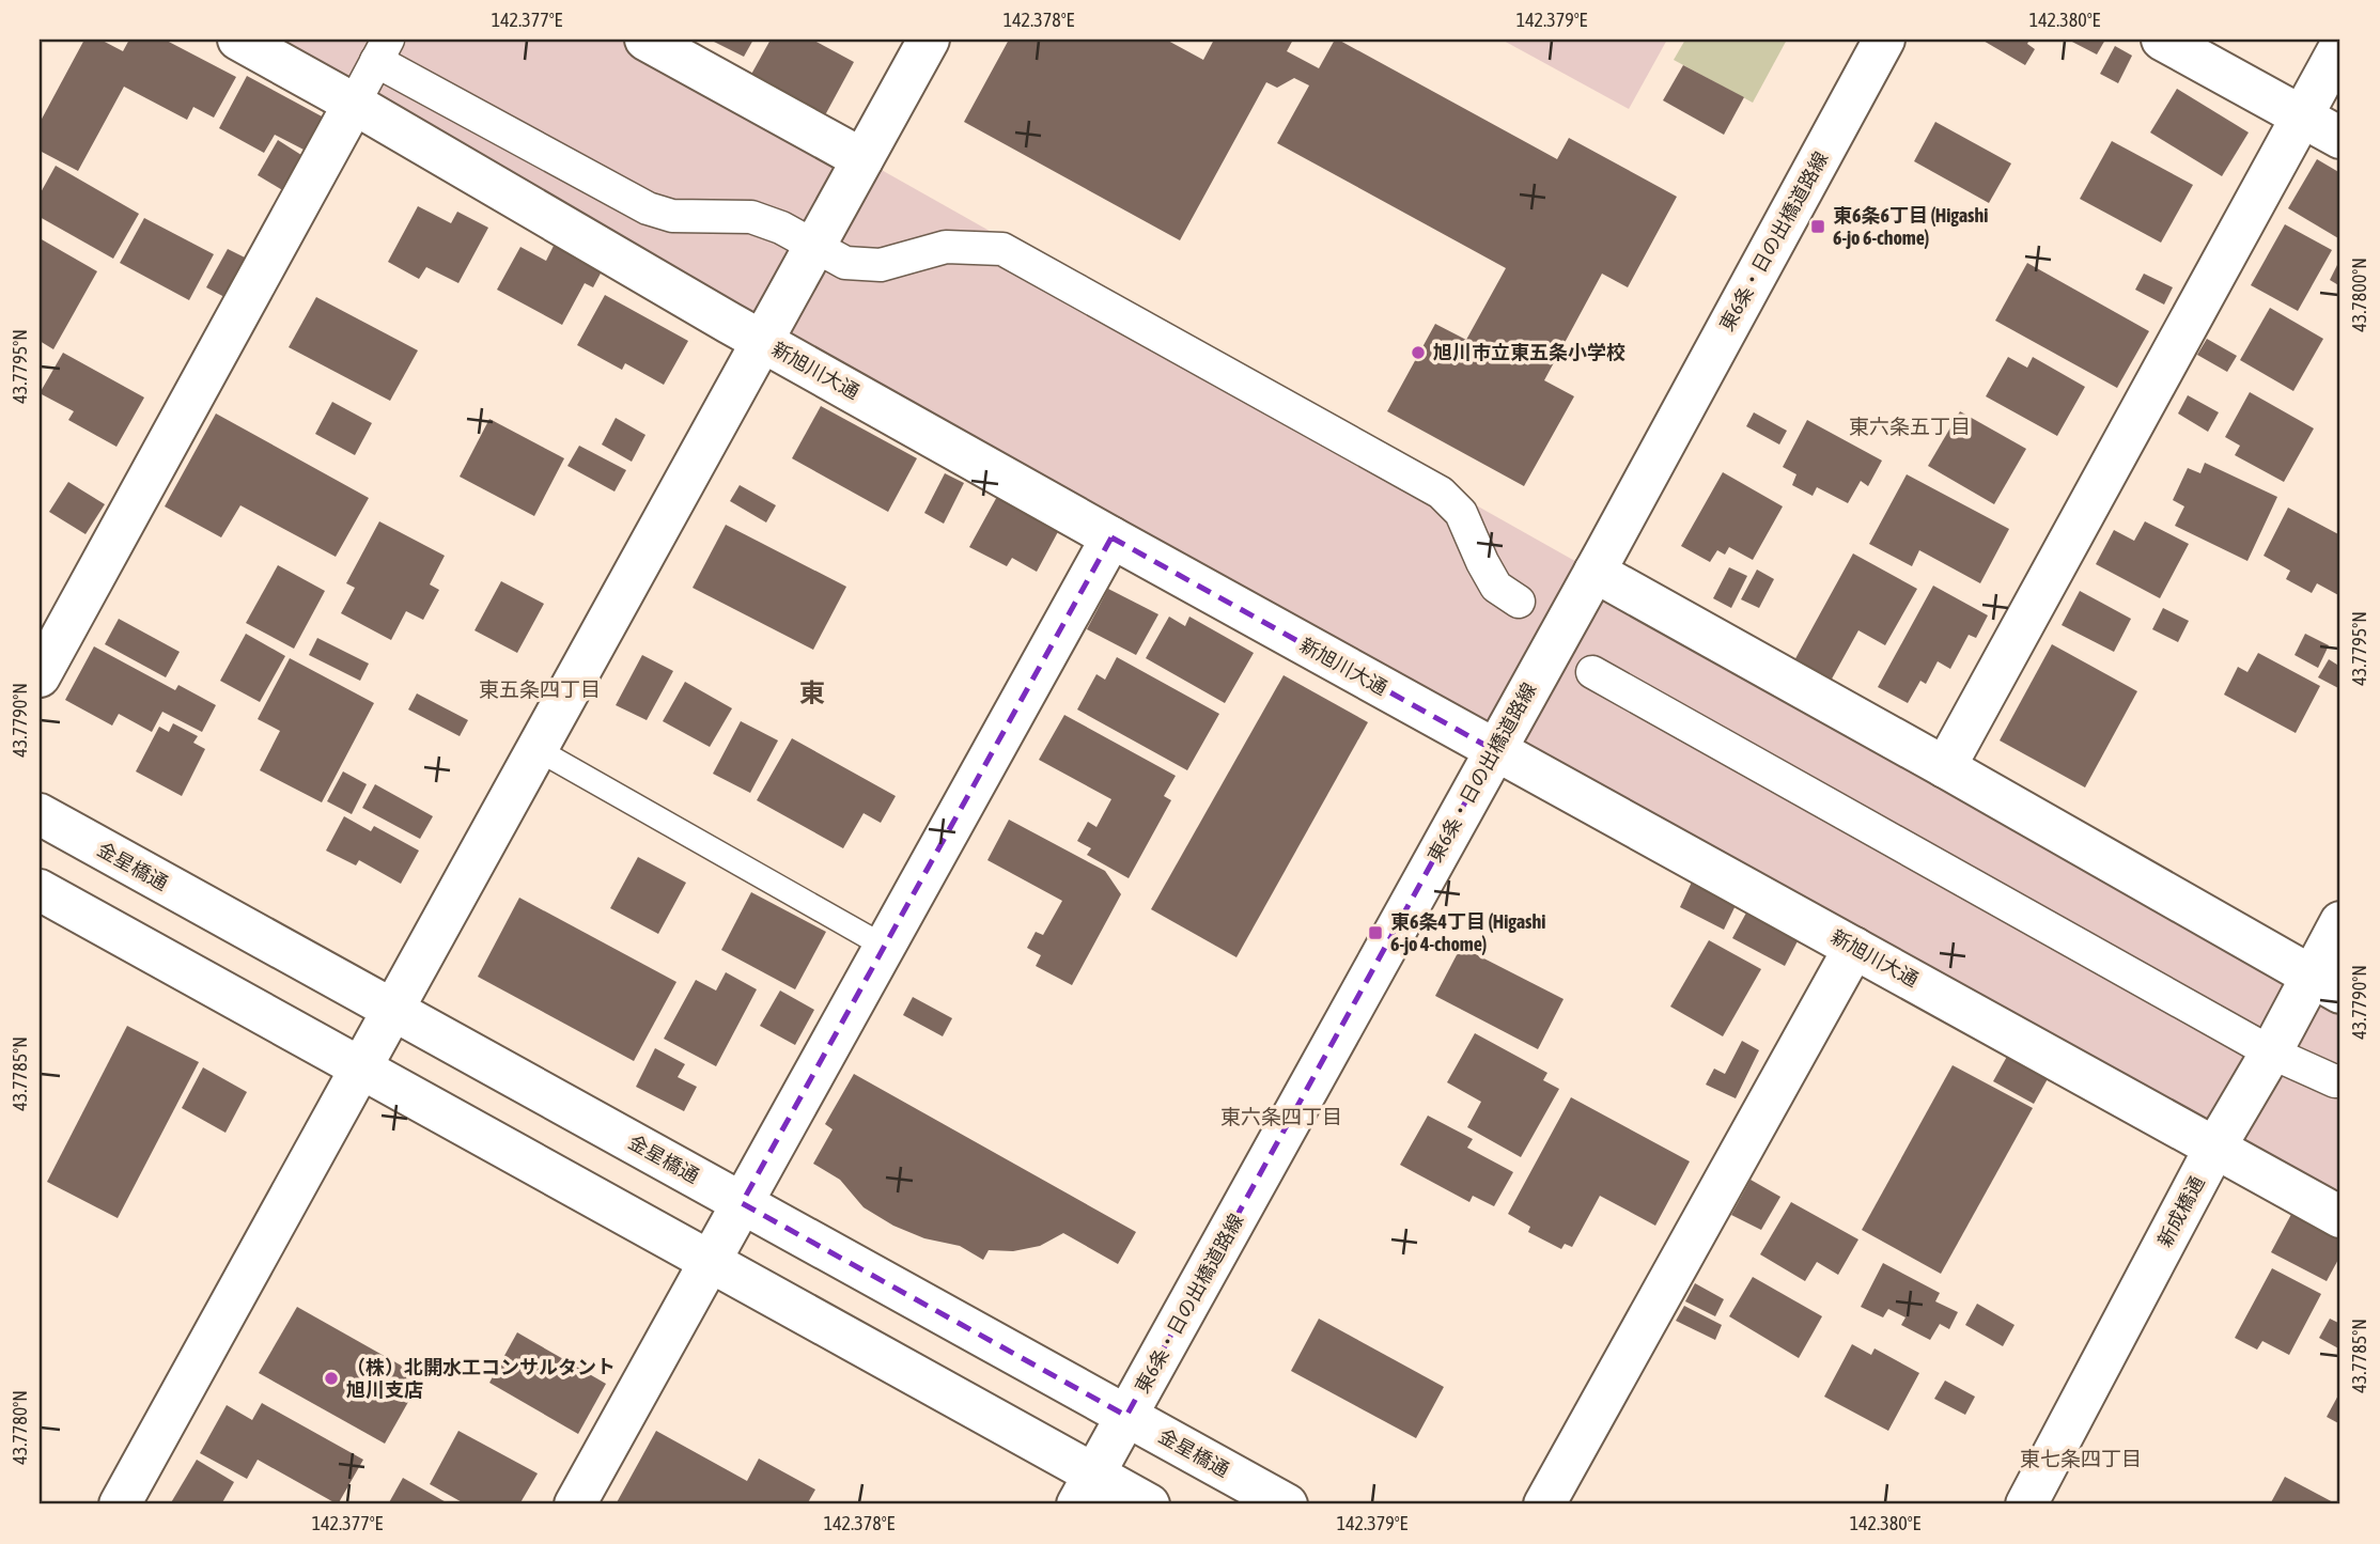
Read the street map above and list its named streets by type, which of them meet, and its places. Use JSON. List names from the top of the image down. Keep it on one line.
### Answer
{"streets":{"street":["東6条・日の出橋道路線","新旭川大通","金星橋通","新成橋通"]},"crossings":[["東6条・日の出橋道路線","新旭川大通"],["東6条・日の出橋道路線","金星橋通"],["新旭川大通","新成橋通"]],"districts":["東六条五丁目","東五条四丁目","東","東六条四丁目","東七条四丁目"],"places":{"transit":["東6条6丁目 (Higashi 6-jo 6-chome)","東6条4丁目 (Higashi 6-jo 4-chome)"],"other":["旭川市立東五条小学校","（株）北開水工コンサルタント 旭川支店"]},"coordinates":["142.377°E","142.378°E","142.379°E","142.380°E","43.7800°N","43.7795°N","43.7790°N","43.7785°N","43.7780°N"]}
